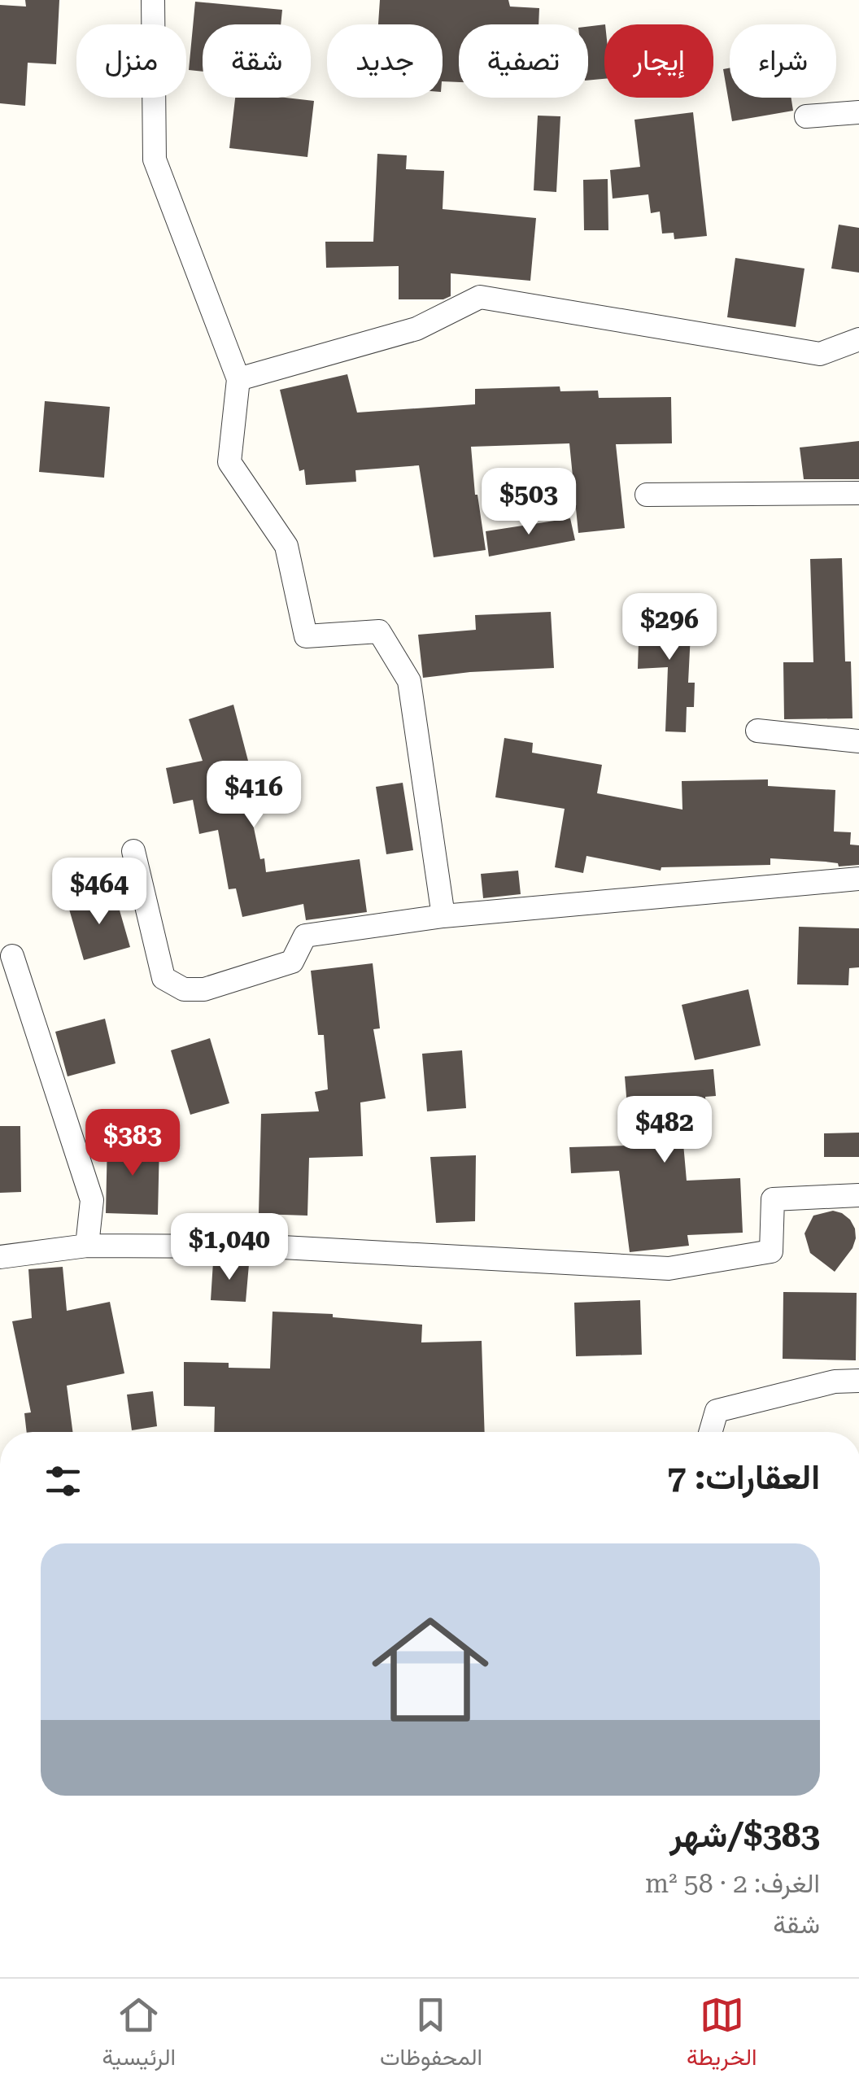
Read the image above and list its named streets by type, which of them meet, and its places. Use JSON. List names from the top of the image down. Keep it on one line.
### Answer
{"page":{"chip":["شراء","إيجار","تصفية","جديد","شقة","منزل"],"price":["$503","$296","$416","$464","$482","$383","$1,040"],"heading":"العقارات: 7","list":[{"name":"$383/شهر","note":"الغرف: 2 · 58 m² · شقة"}],"tabs":["الخريطة","المحفوظات","الرئيسية"]}}
